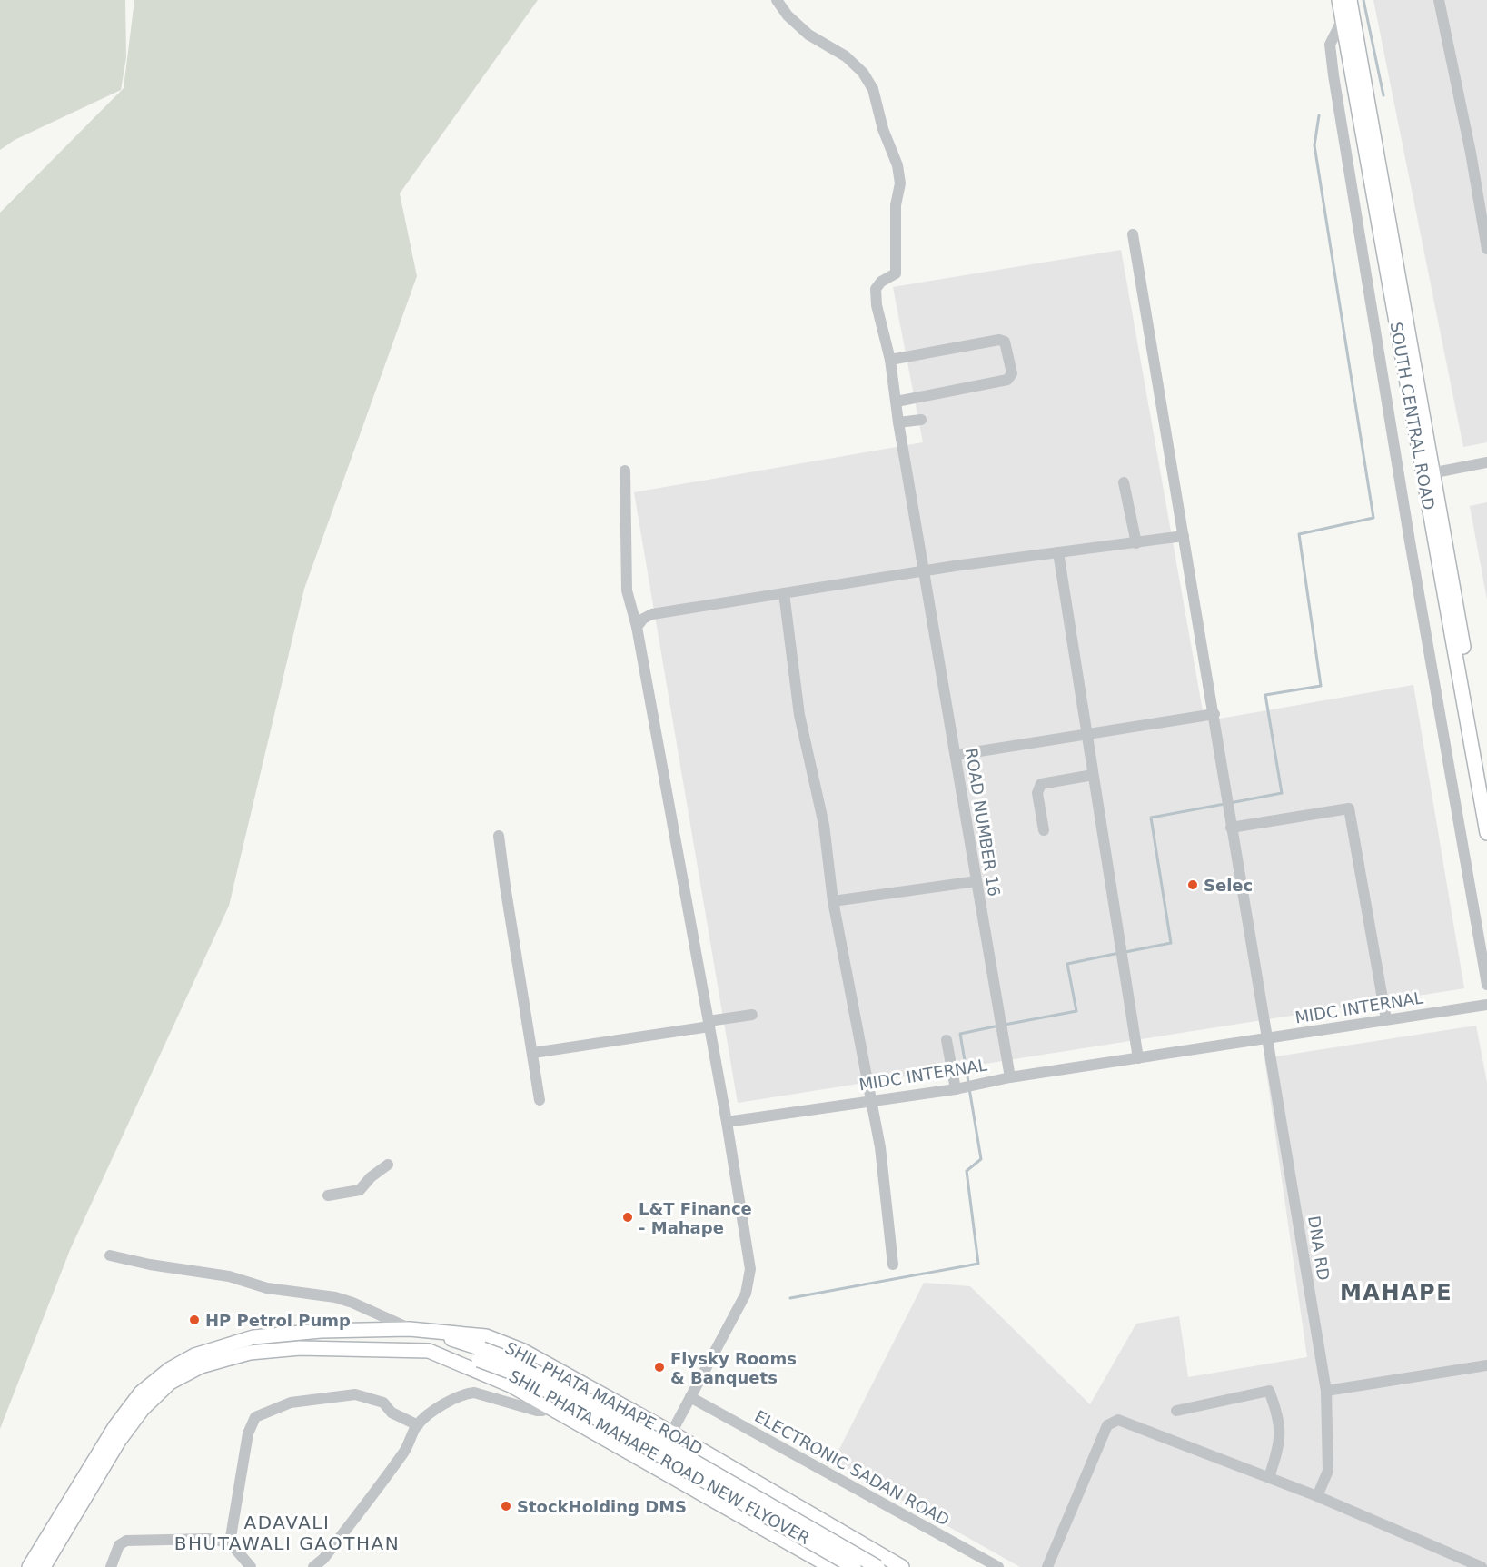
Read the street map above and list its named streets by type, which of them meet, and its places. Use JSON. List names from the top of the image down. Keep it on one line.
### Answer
{"streets":{"main road":["SOUTH CENTRAL ROAD","SHIL PHATA MAHAPE ROAD","SHIL PHATA MAHAPE ROAD NEW FLYOVER"],"street":["ROAD NUMBER 16","MIDC INTERNAL","DNA RD","ELECTRONIC SADAN ROAD"]},"crossings":[["ROAD NUMBER 16","MIDC INTERNAL"],["MIDC INTERNAL","DNA RD"],["SHIL PHATA MAHAPE ROAD","SHIL PHATA MAHAPE ROAD NEW FLYOVER"]],"districts":["MAHAPE","ADAVALI BHUTAWALI GAOTHAN"],"places":["Selec","L&T Finance - Mahape","HP Petrol Pump","Flysky Rooms & Banquets","StockHolding DMS"]}
